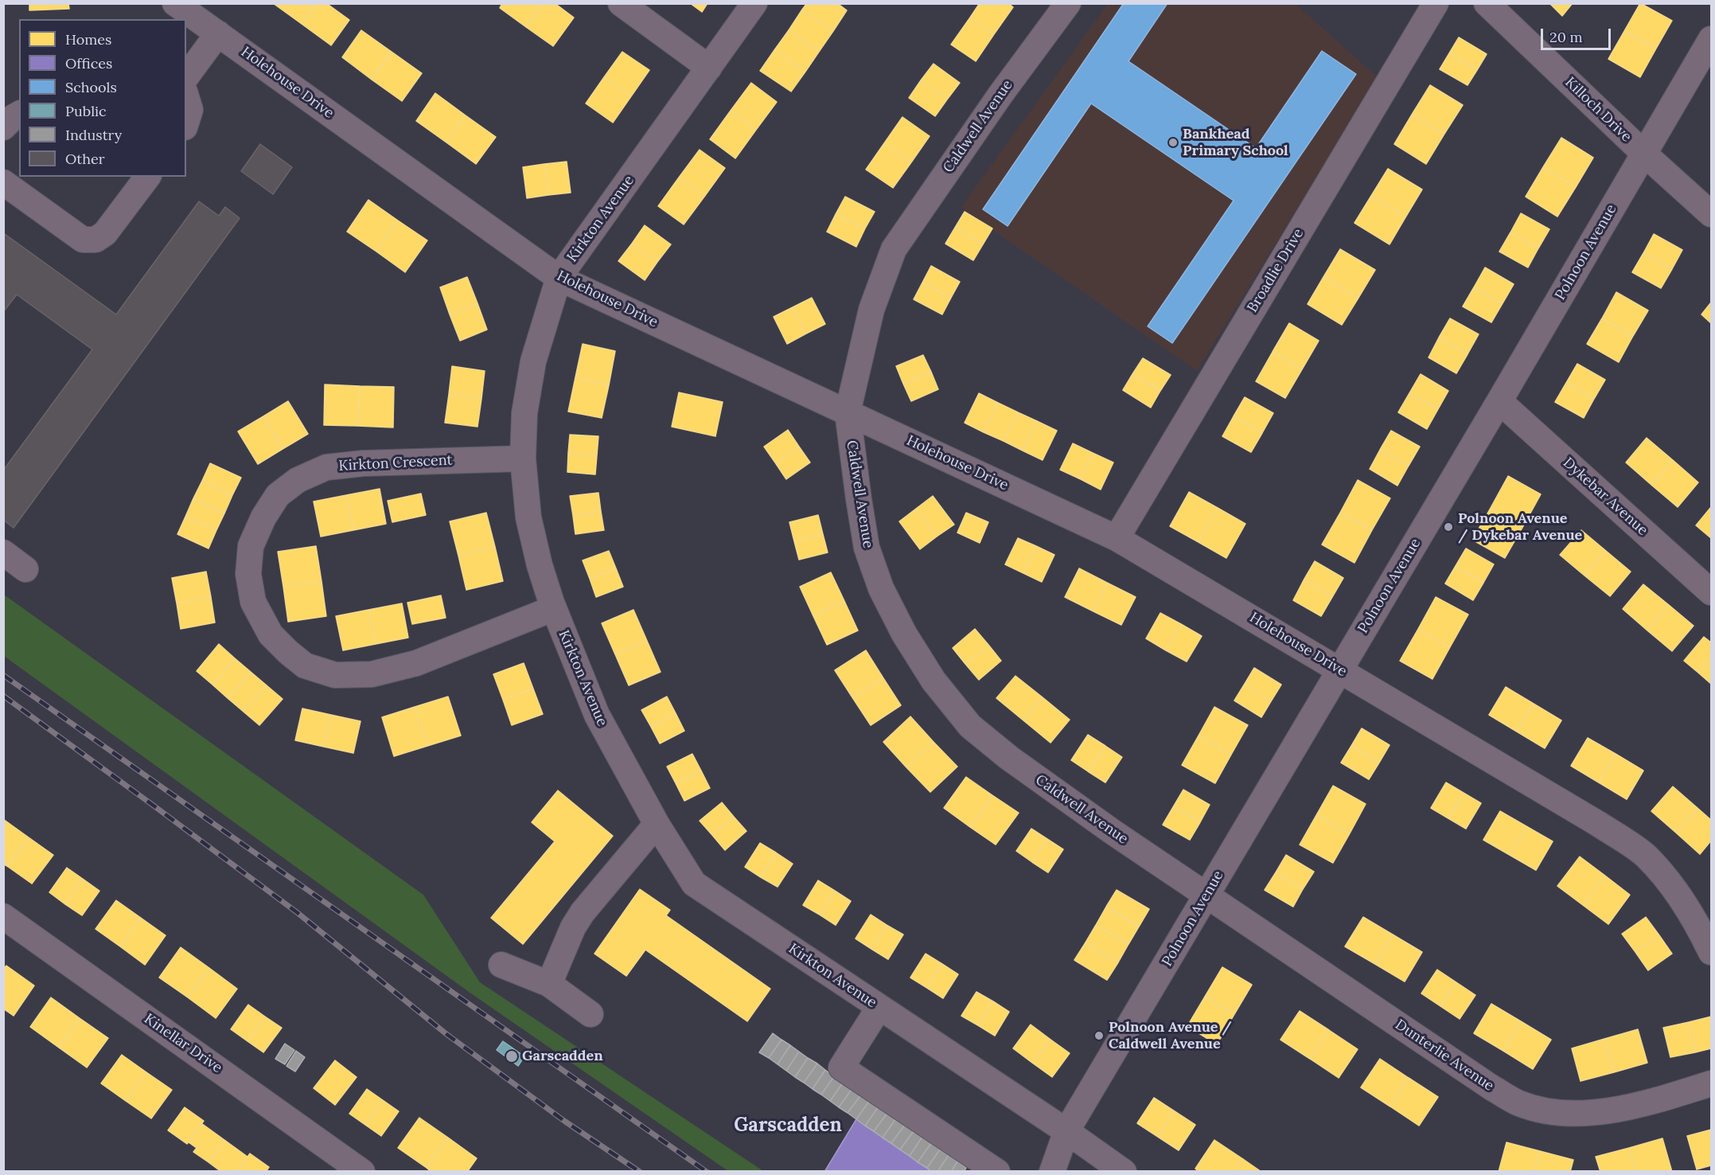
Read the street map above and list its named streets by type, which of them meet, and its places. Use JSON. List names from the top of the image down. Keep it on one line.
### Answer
{"streets":{"street":["Holehouse Drive","Killoch Drive","Caldwell Avenue","Kirkton Avenue","Polnoon Avenue","Broadlie Drive","Kirkton Crescent","Dykebar Avenue","Kinellar Drive","Dunterlie Avenue"]},"crossings":[["Holehouse Drive","Caldwell Avenue"],["Holehouse Drive","Kirkton Avenue"],["Holehouse Drive","Polnoon Avenue"],["Holehouse Drive","Broadlie Drive"],["Killoch Drive","Polnoon Avenue"],["Caldwell Avenue","Polnoon Avenue"],["Caldwell Avenue","Dunterlie Avenue"],["Kirkton Avenue","Polnoon Avenue"],["Kirkton Avenue","Kirkton Crescent"],["Polnoon Avenue","Dykebar Avenue"],["Polnoon Avenue","Dunterlie Avenue"]],"districts":["Garscadden"],"places":["Bankhead Primary School","Polnoon Avenue / Dykebar Avenue","Polnoon Avenue / Caldwell Avenue","Garscadden"],"legend":["Homes","Offices","Schools","Public","Industry","Other"],"scale_bar":"20 m"}
